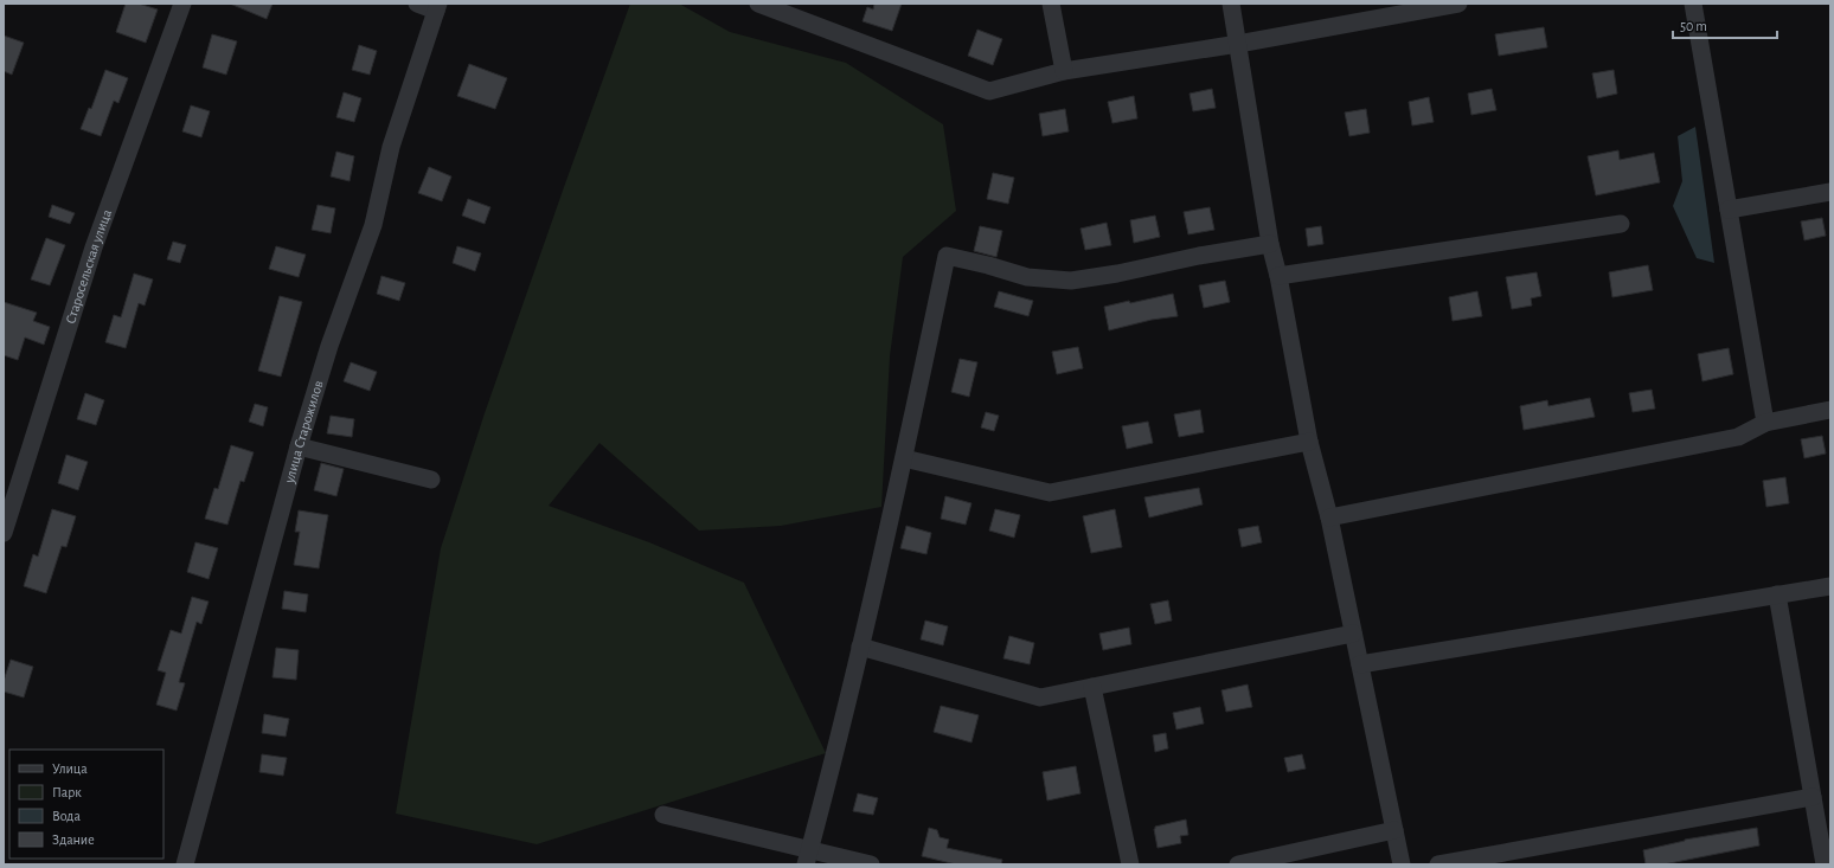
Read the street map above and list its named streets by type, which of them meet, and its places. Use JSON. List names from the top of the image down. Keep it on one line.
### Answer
{"streets":{"street":["Старосельская улица","улица Старожилов"]},"legend":["Улица","Парк","Вода","Здание"],"scale_bar":"50 m"}
